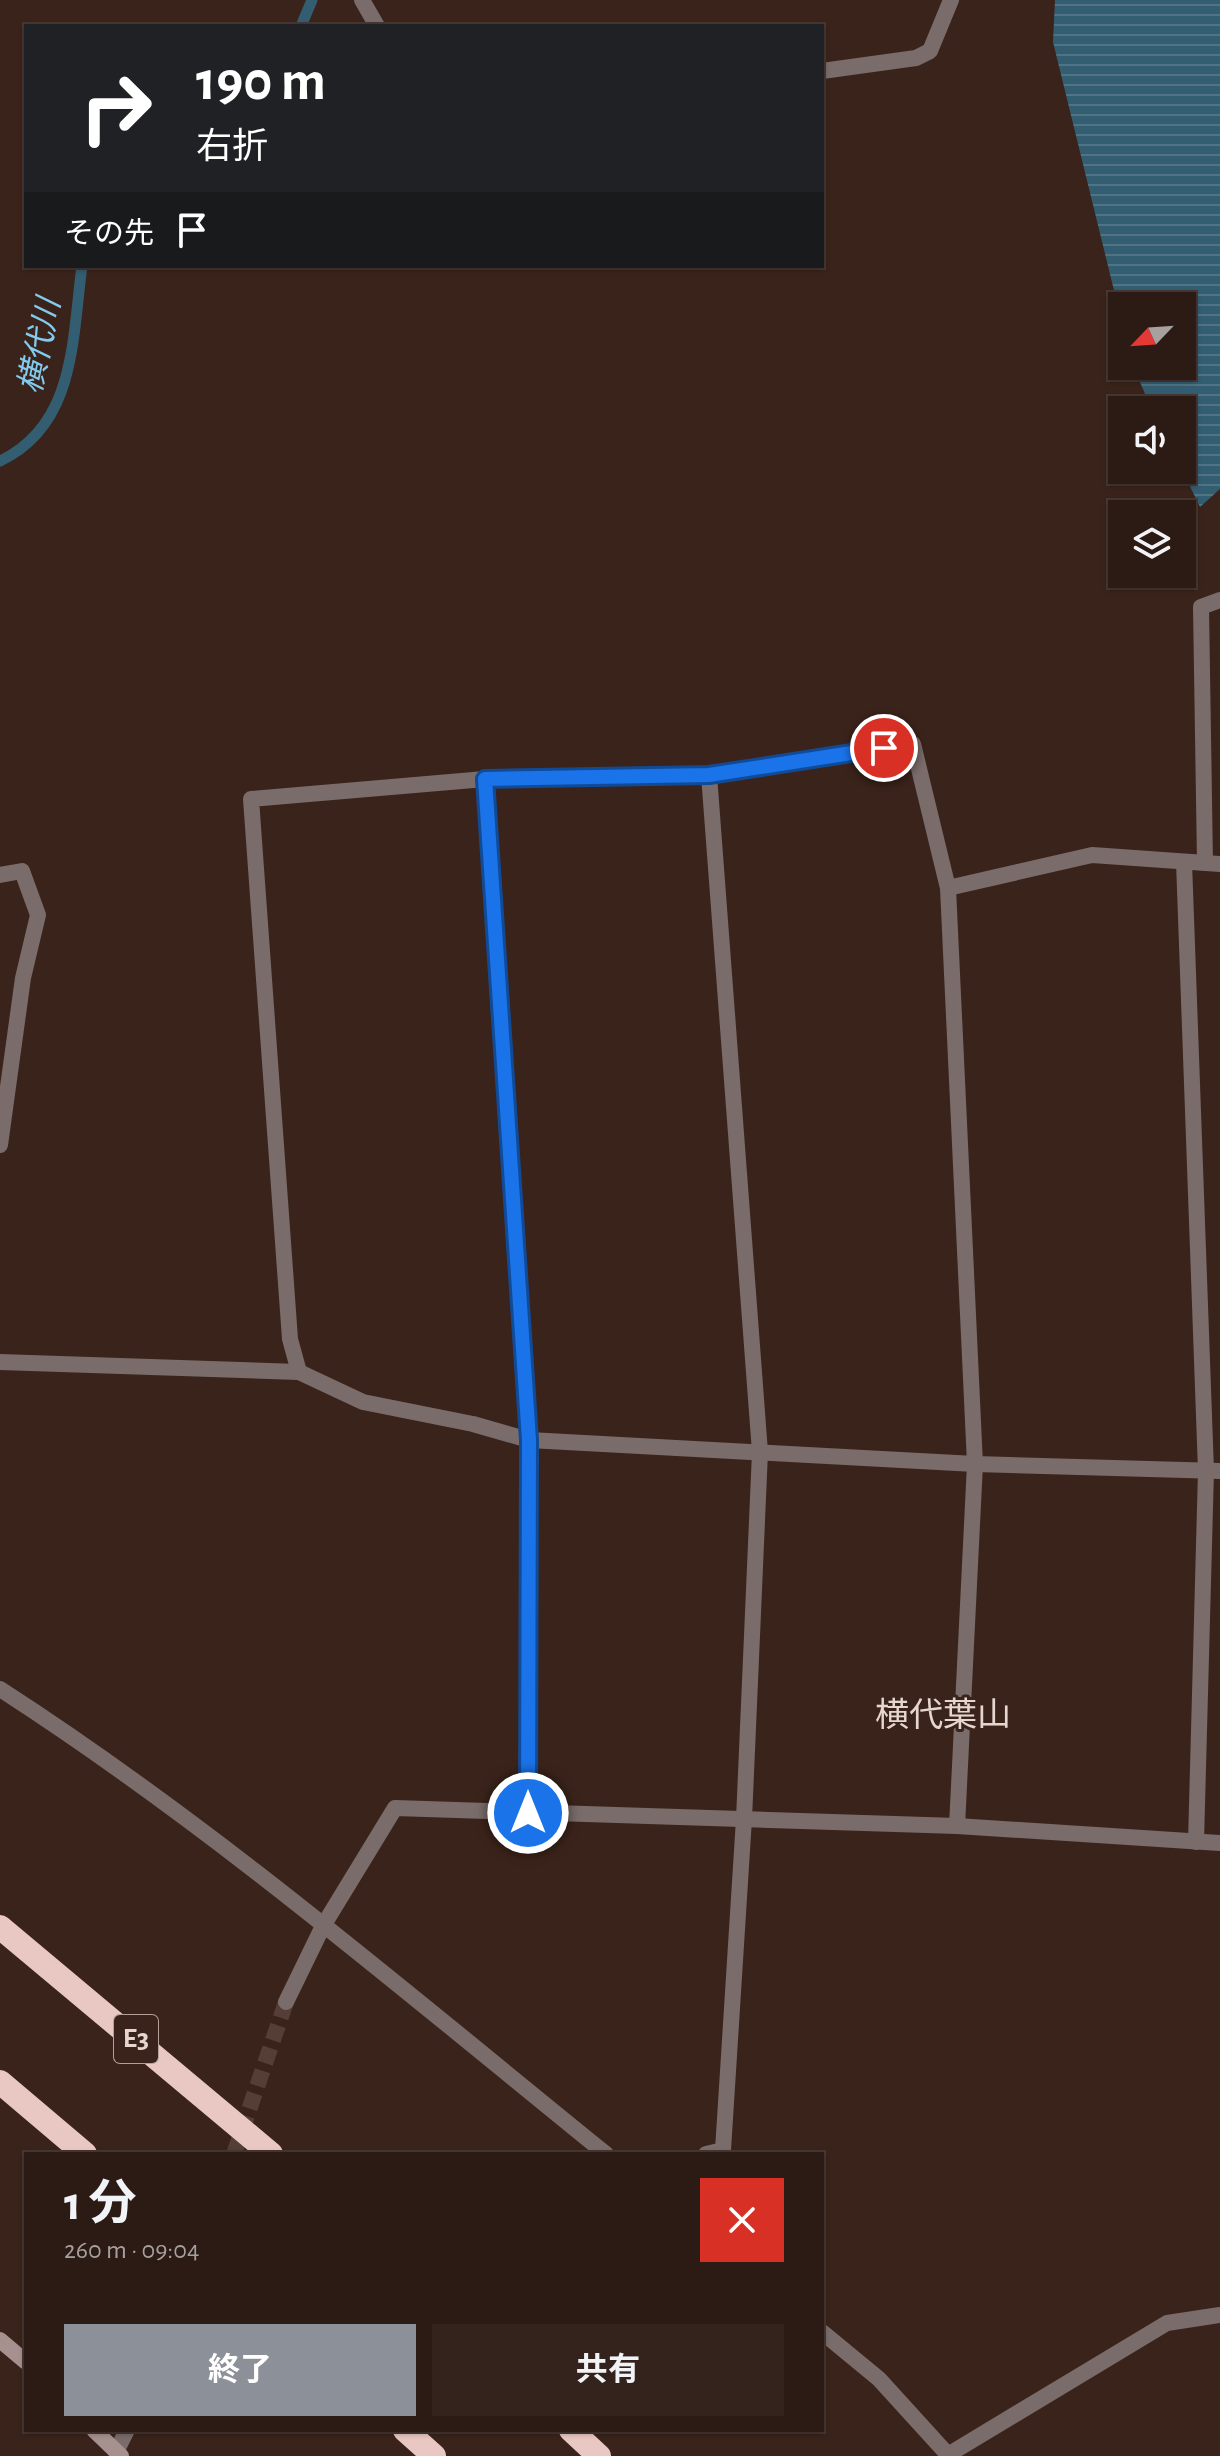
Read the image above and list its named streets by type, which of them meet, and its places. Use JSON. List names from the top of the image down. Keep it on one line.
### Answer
{"streets":{"highway":["E3"]},"districts":["横代葉山"],"water":["横代川"],"north":"bottom left","page":{"turn":["190 m","右折"],"then":"その先","heading":["1 分","260 m · 09:04"],"buttons":["終了","共有"]}}
